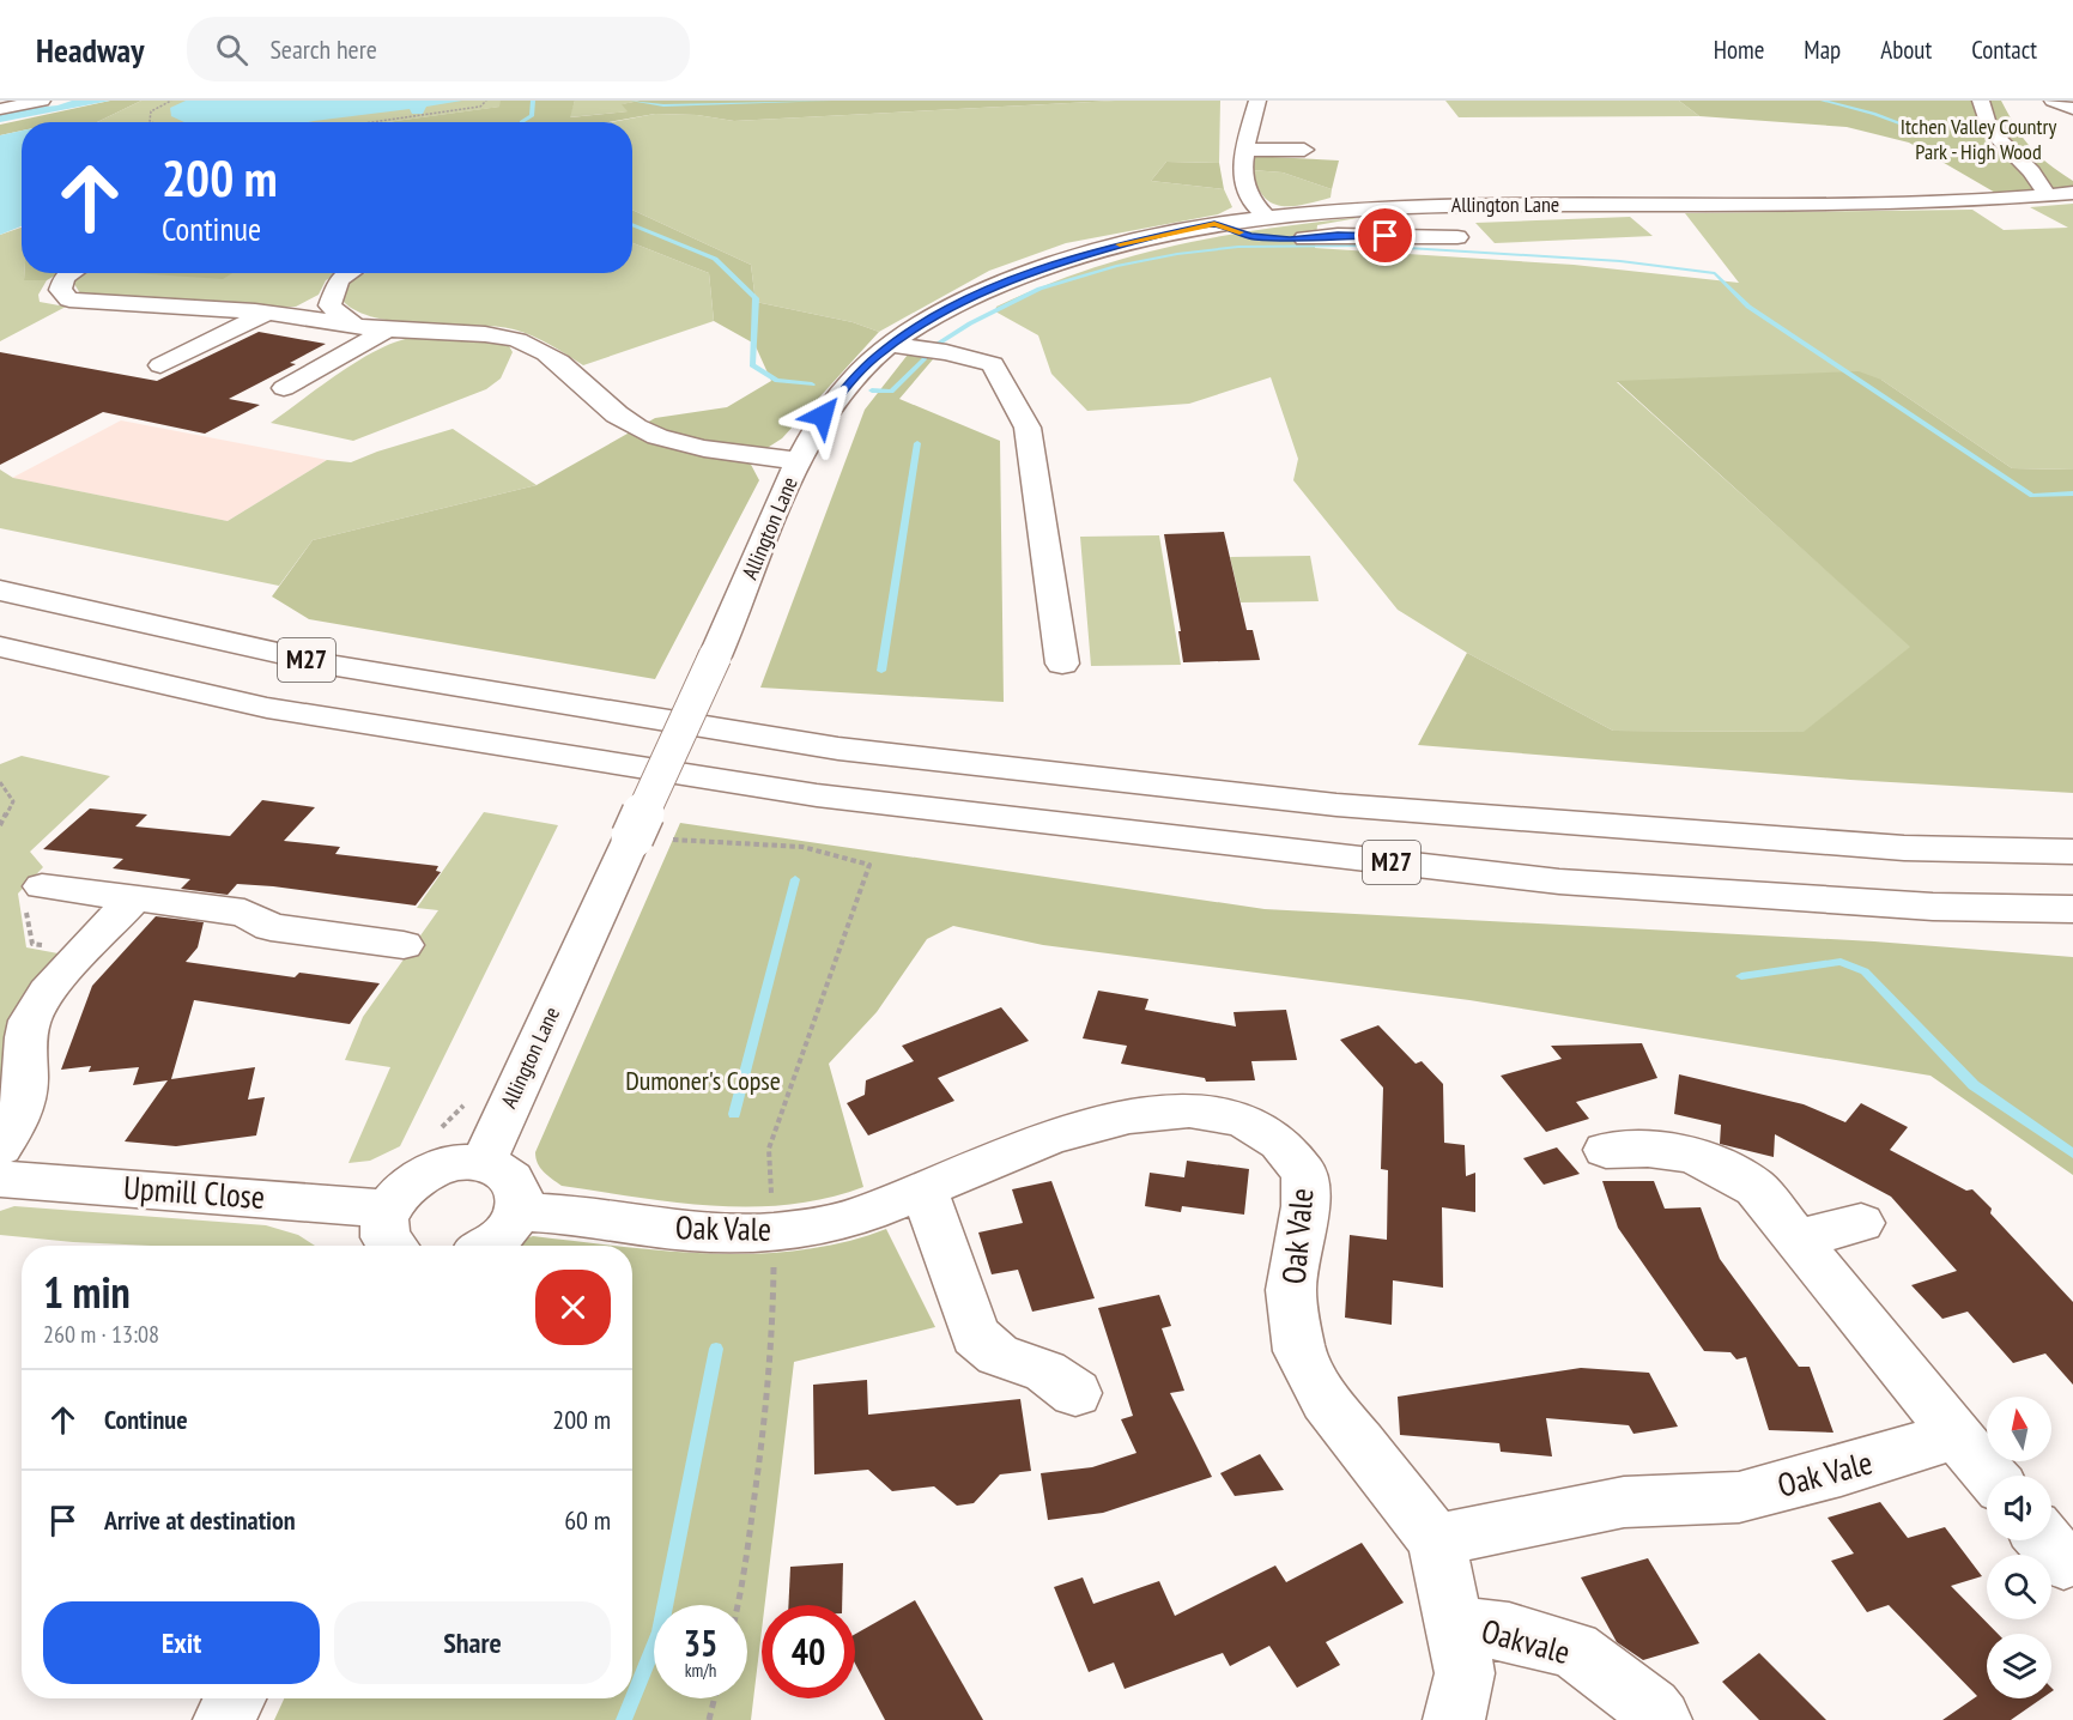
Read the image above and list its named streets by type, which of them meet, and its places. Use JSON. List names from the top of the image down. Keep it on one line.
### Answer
{"streets":{"main road":["Allington Lane","M27","Upmill Close","Oak Vale","Oakvale"]},"crossings":[["Oak Vale","Oakvale"]],"parks":["Itchen Valley Country Park - High Wood","Dumoner's Copse"],"north":"top","page":{"header":"Headway","search":"Search here","nav":["Home","Map","About","Contact"],"turn":["200 m","Continue"],"heading":["1 min","260 m · 13:08"],"list":[{"name":"Continue","value":"200 m"},{"name":"Arrive at destination","value":"60 m"}],"buttons":["Exit","Share"],"speed":"35 km/h","limit":"40"}}
